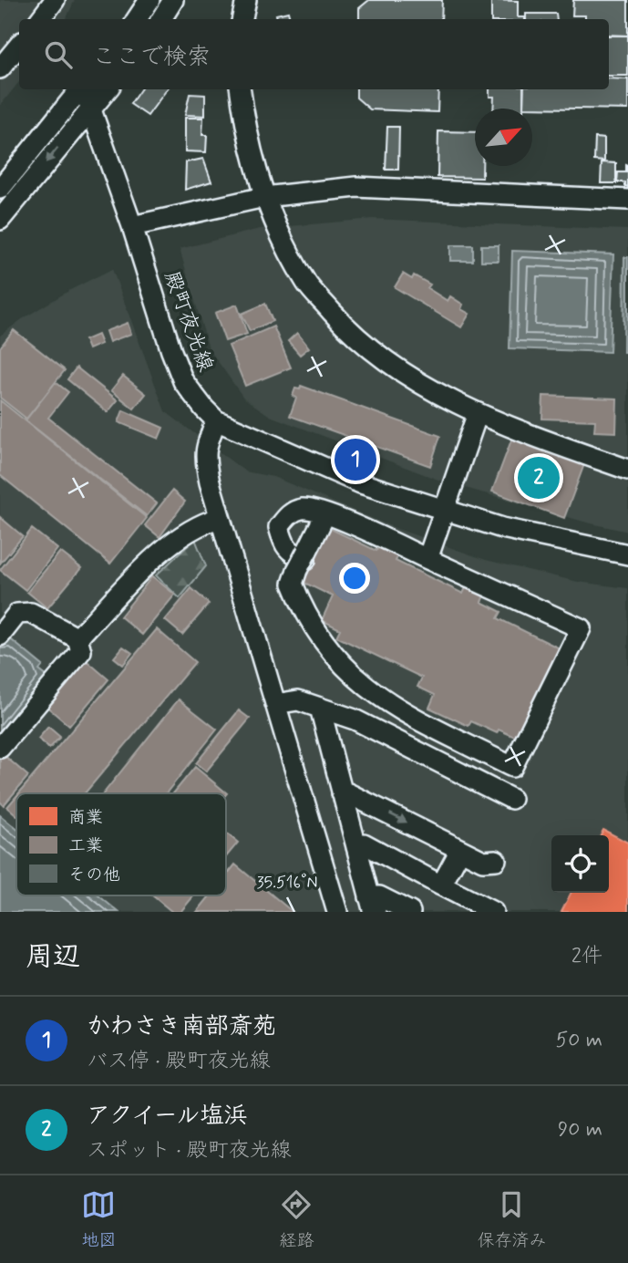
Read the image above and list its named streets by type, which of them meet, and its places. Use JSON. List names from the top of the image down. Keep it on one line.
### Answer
{"streets":{"street":["殿町夜光線"]},"legend":["商業","工業","その他"],"north":"top right","page":{"search":"ここで検索","pins":["1","2"],"heading":["周辺","2件"],"list":[{"mark":"1","name":"かわさき南部斎苑","note":"バス停 · 殿町夜光線","value":"50 m"},{"mark":"2","name":"アクイール塩浜","note":"スポット · 殿町夜光線","value":"90 m"}],"nav":["地図","経路","保存済み"]},"coordinates":["35.516°N"]}
